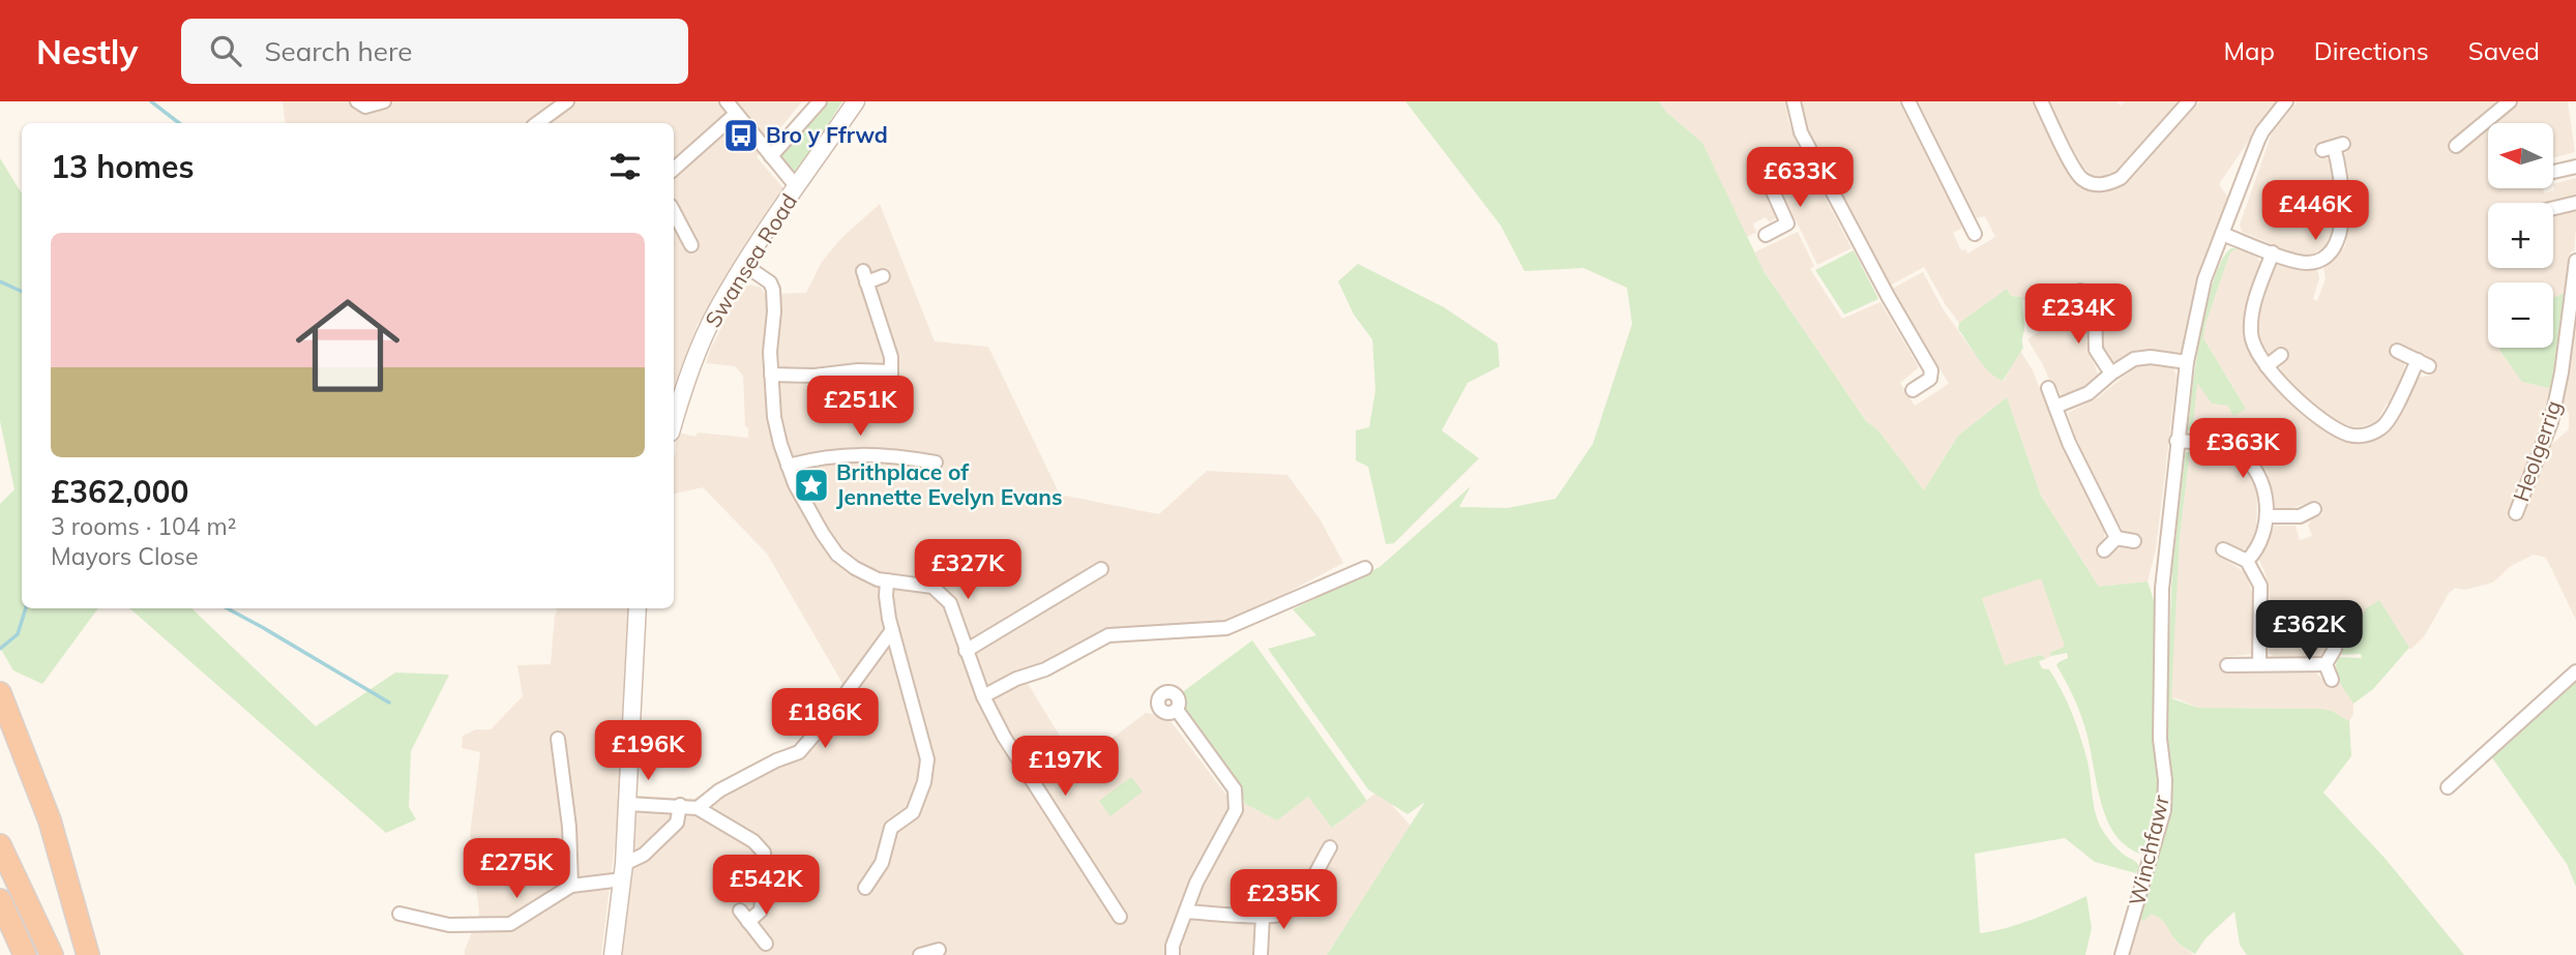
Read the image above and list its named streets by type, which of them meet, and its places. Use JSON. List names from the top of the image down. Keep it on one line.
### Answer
{"streets":{"street":["Swansea Road","Heolgerrig","Winchfawr"]},"places":{"bus stop":["Bro y Ffrwd"],"place":["Brithplace of Jennette Evelyn Evans"]},"north":"left","page":{"header":"Nestly","search":"Search here","nav":["Map","Directions","Saved"],"map_buttons":["+","−"],"heading":"13 homes","price":["£633K","£446K","£234K","£251K","£363K","£327K","£362K","£186K","£196K","£197K","£275K","£542K","£235K"],"list":[{"name":"£362,000","note":"3 rooms · 104 m² · Mayors Close"}]}}
